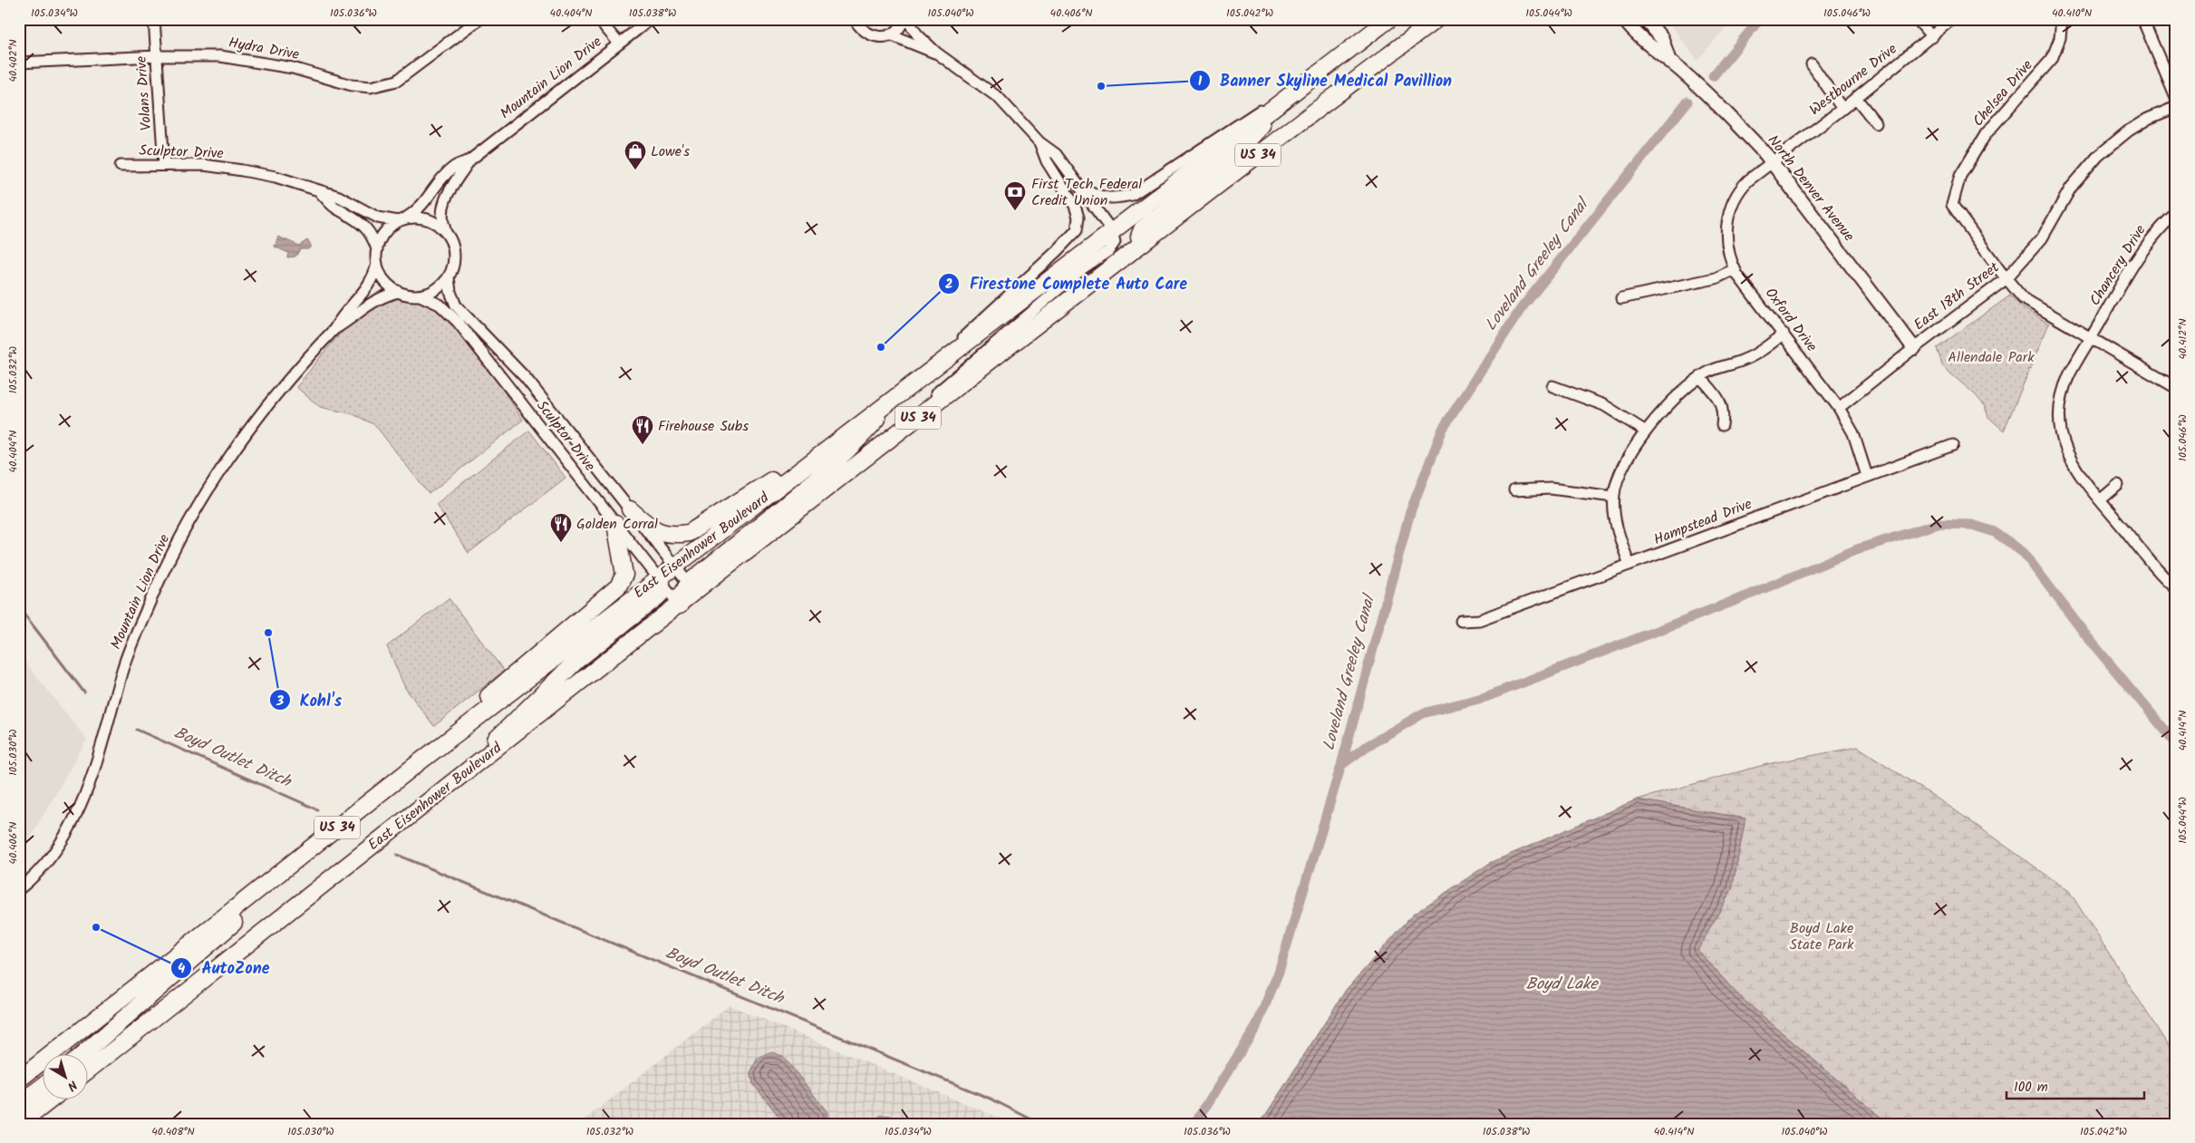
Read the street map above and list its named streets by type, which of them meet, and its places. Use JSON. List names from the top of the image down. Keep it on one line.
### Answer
{"streets":{"highway":["US 34","East Eisenhower Boulevard"],"street":["Hydra Drive","Mountain Lion Drive","Westbourne Drive","Volans Drive","Chelsea Drive","Sculptor Drive","North Denver Avenue","Chancery Drive","East 18th Street","Oxford Drive","Hampstead Drive"]},"crossings":[["Hydra Drive","Volans Drive"],["Mountain Lion Drive","Sculptor Drive"],["Westbourne Drive","North Denver Avenue"],["Westbourne Drive","Oxford Drive"],["Volans Drive","Sculptor Drive"],["Chelsea Drive","Chancery Drive"],["Chelsea Drive","East 18th Street"],["Sculptor Drive","East Eisenhower Boulevard"],["North Denver Avenue","East 18th Street"],["North Denver Avenue","Oxford Drive"],["East 18th Street","Oxford Drive"],["Oxford Drive","Hampstead Drive"]],"water":["Loveland Greeley Canal","Boyd Outlet Ditch","Boyd Lake"],"parks":["Allendale Park","Boyd Lake State Park"],"places":{"other":["Banner Skyline Medical Pavillion","Firestone Complete Auto Care","Kohl's","AutoZone"],"shop":["Lowe's"],"bank":["First Tech Federal Credit Union"],"restaurant":["Firehouse Subs","Golden Corral"]},"scale_bar":"100 m","north":"bottom right","coordinates":["105.034°W","105.036°W","40.404°N","105.038°W","105.040°W","40.406°N","105.042°W","105.044°W","105.046°W","40.410°N","40.402°N","40.412°N","105.032°W","40.414°N","105.030°W","40.408°N"]}
